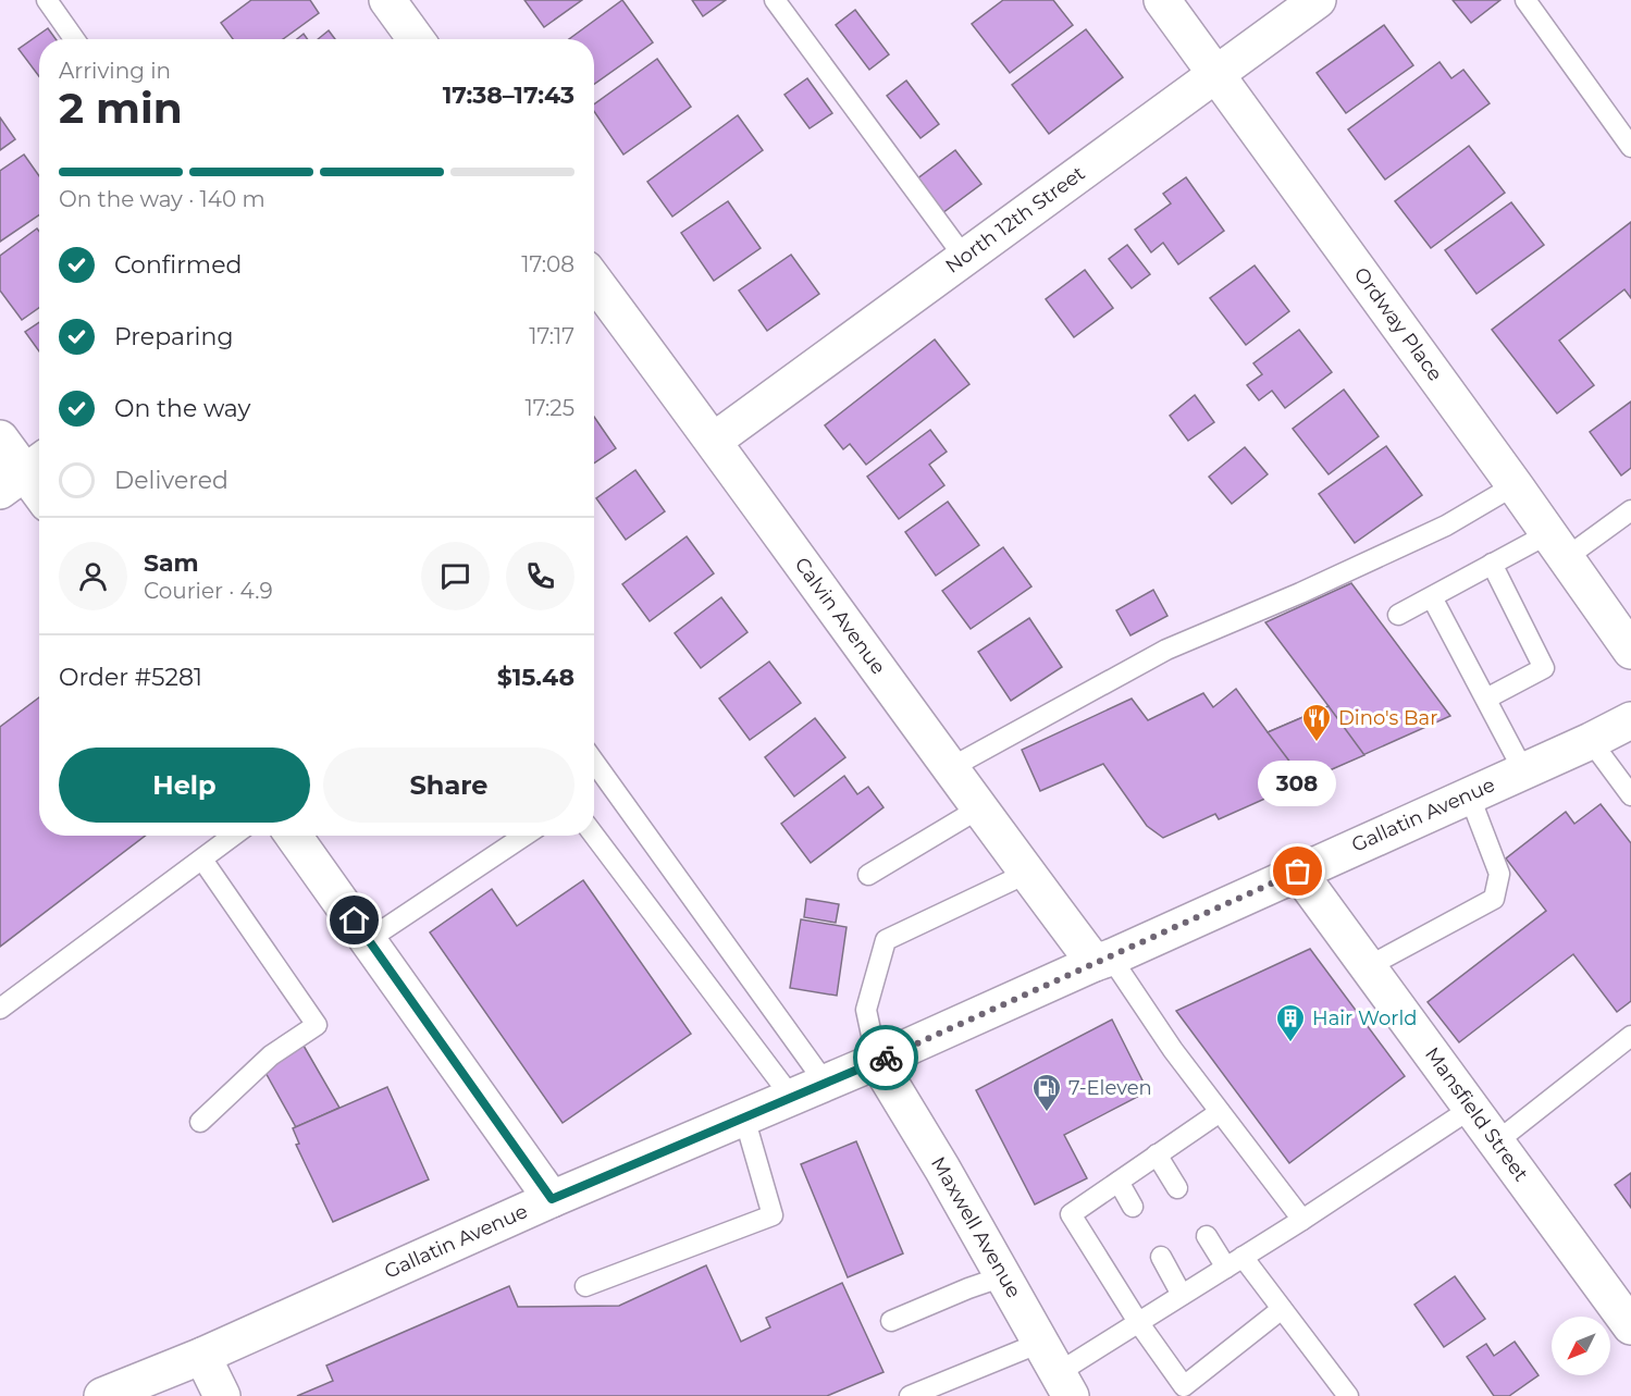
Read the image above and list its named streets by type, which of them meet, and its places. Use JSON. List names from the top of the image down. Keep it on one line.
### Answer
{"streets":{"street":["North 12th Street","Ordway Place","Calvin Avenue","Gallatin Avenue","Mansfield Street","Maxwell Avenue"]},"crossings":[["North 12th Street","Ordway Place"],["North 12th Street","Calvin Avenue"],["Calvin Avenue","Gallatin Avenue"],["Gallatin Avenue","Mansfield Street"],["Gallatin Avenue","Maxwell Avenue"]],"places":{"restaurant":["Dino's Bar"],"other":["308"],"building":["Hair World"],"fuel station":["7-Eleven"]},"north":"bottom left","page":{"heading":["2 min","Arriving in","17:38–17:43"],"panel":["Sam","Courier · 4.9","Order #5281","$15.48"],"bar":"On the way · 140 m","list":[["Confirmed","17:08"],["Preparing","17:17"],["On the way","17:25"],"Delivered"],"buttons":["Help","Share"],"bubble":"308"}}
